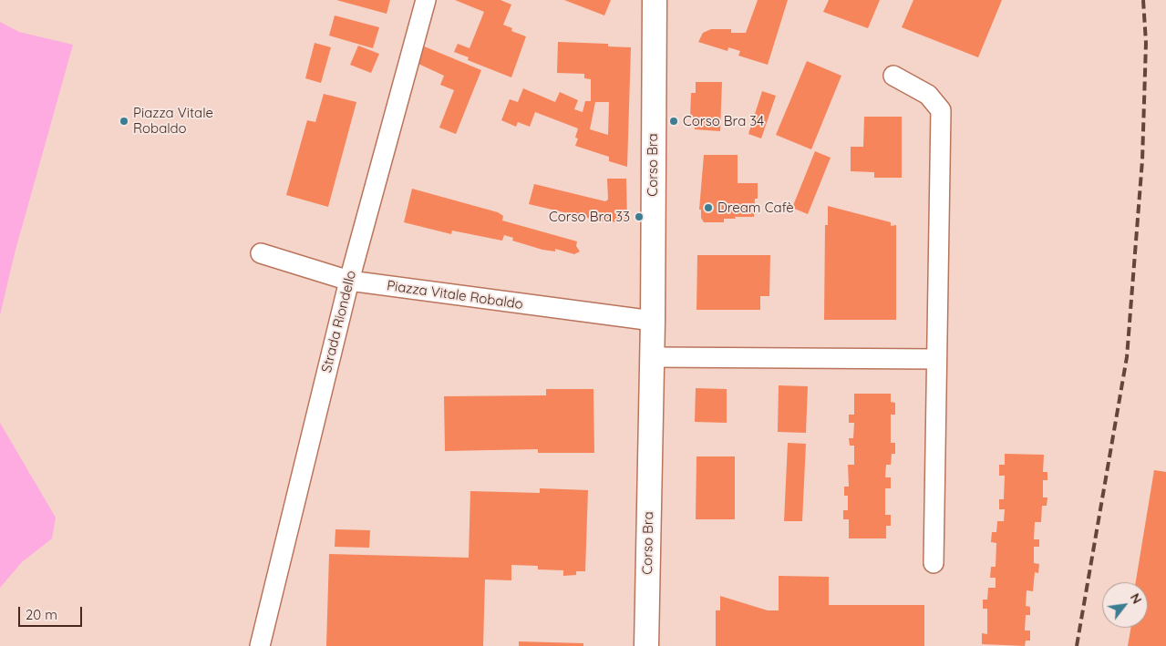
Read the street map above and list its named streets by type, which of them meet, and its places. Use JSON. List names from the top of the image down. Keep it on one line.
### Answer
{"streets":{"street":["Corso Bra","Piazza Vitale Robaldo","Strada Riondello"]},"crossings":[["Corso Bra","Piazza Vitale Robaldo"],["Piazza Vitale Robaldo","Strada Riondello"]],"places":["Piazza Vitale Robaldo","Corso Bra 34","Dream Cafè","Corso Bra 33"],"scale_bar":"20 m","north":"top right"}
